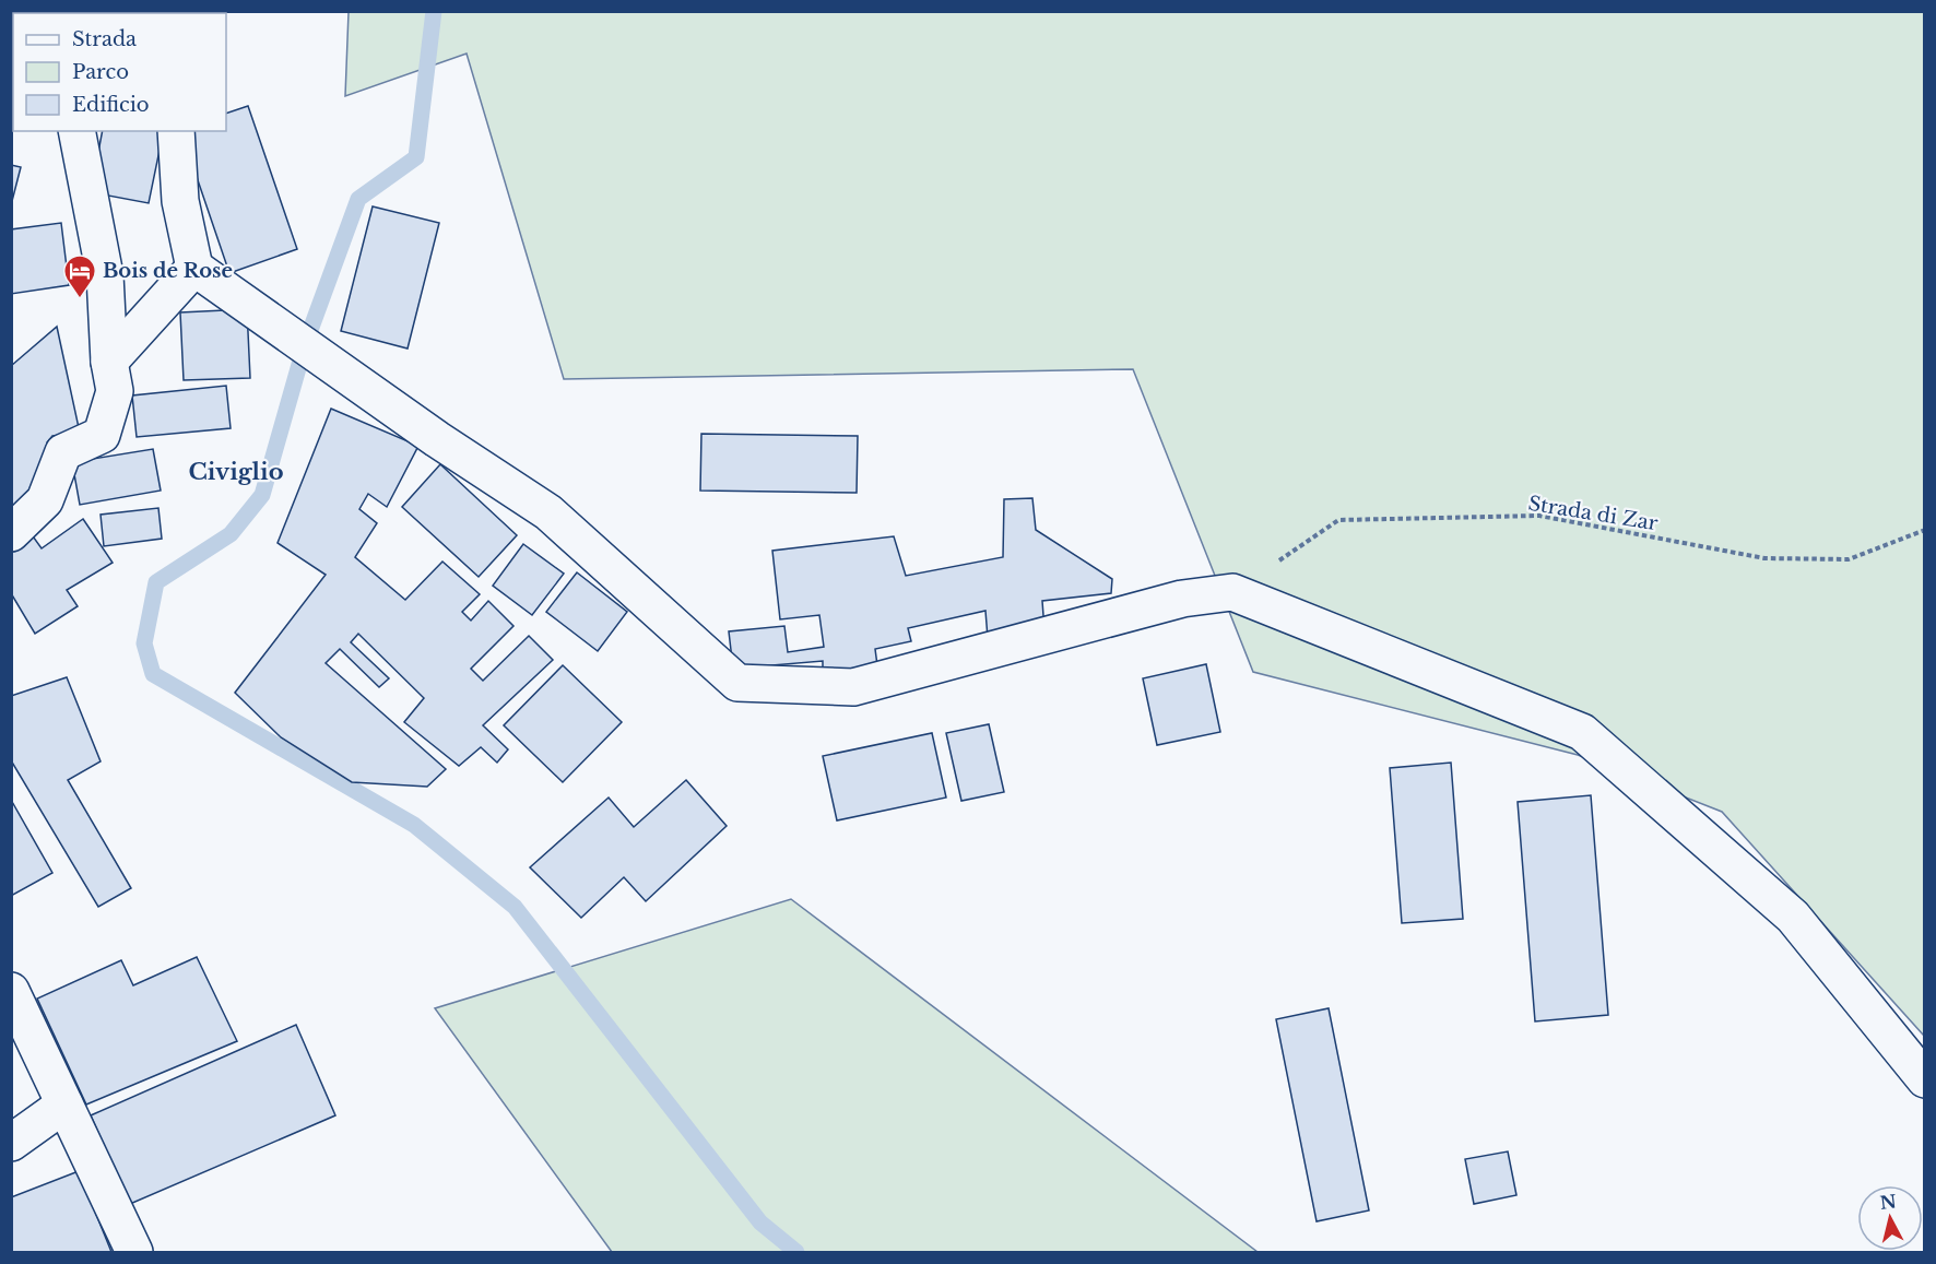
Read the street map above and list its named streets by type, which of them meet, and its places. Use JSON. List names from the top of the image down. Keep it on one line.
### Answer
{"streets":{"path":["Strada di Zar"]},"districts":["Civiglio"],"places":{"hotel":["Bois de Rose"]},"legend":["Strada","Parco","Edificio"],"north":"top"}
